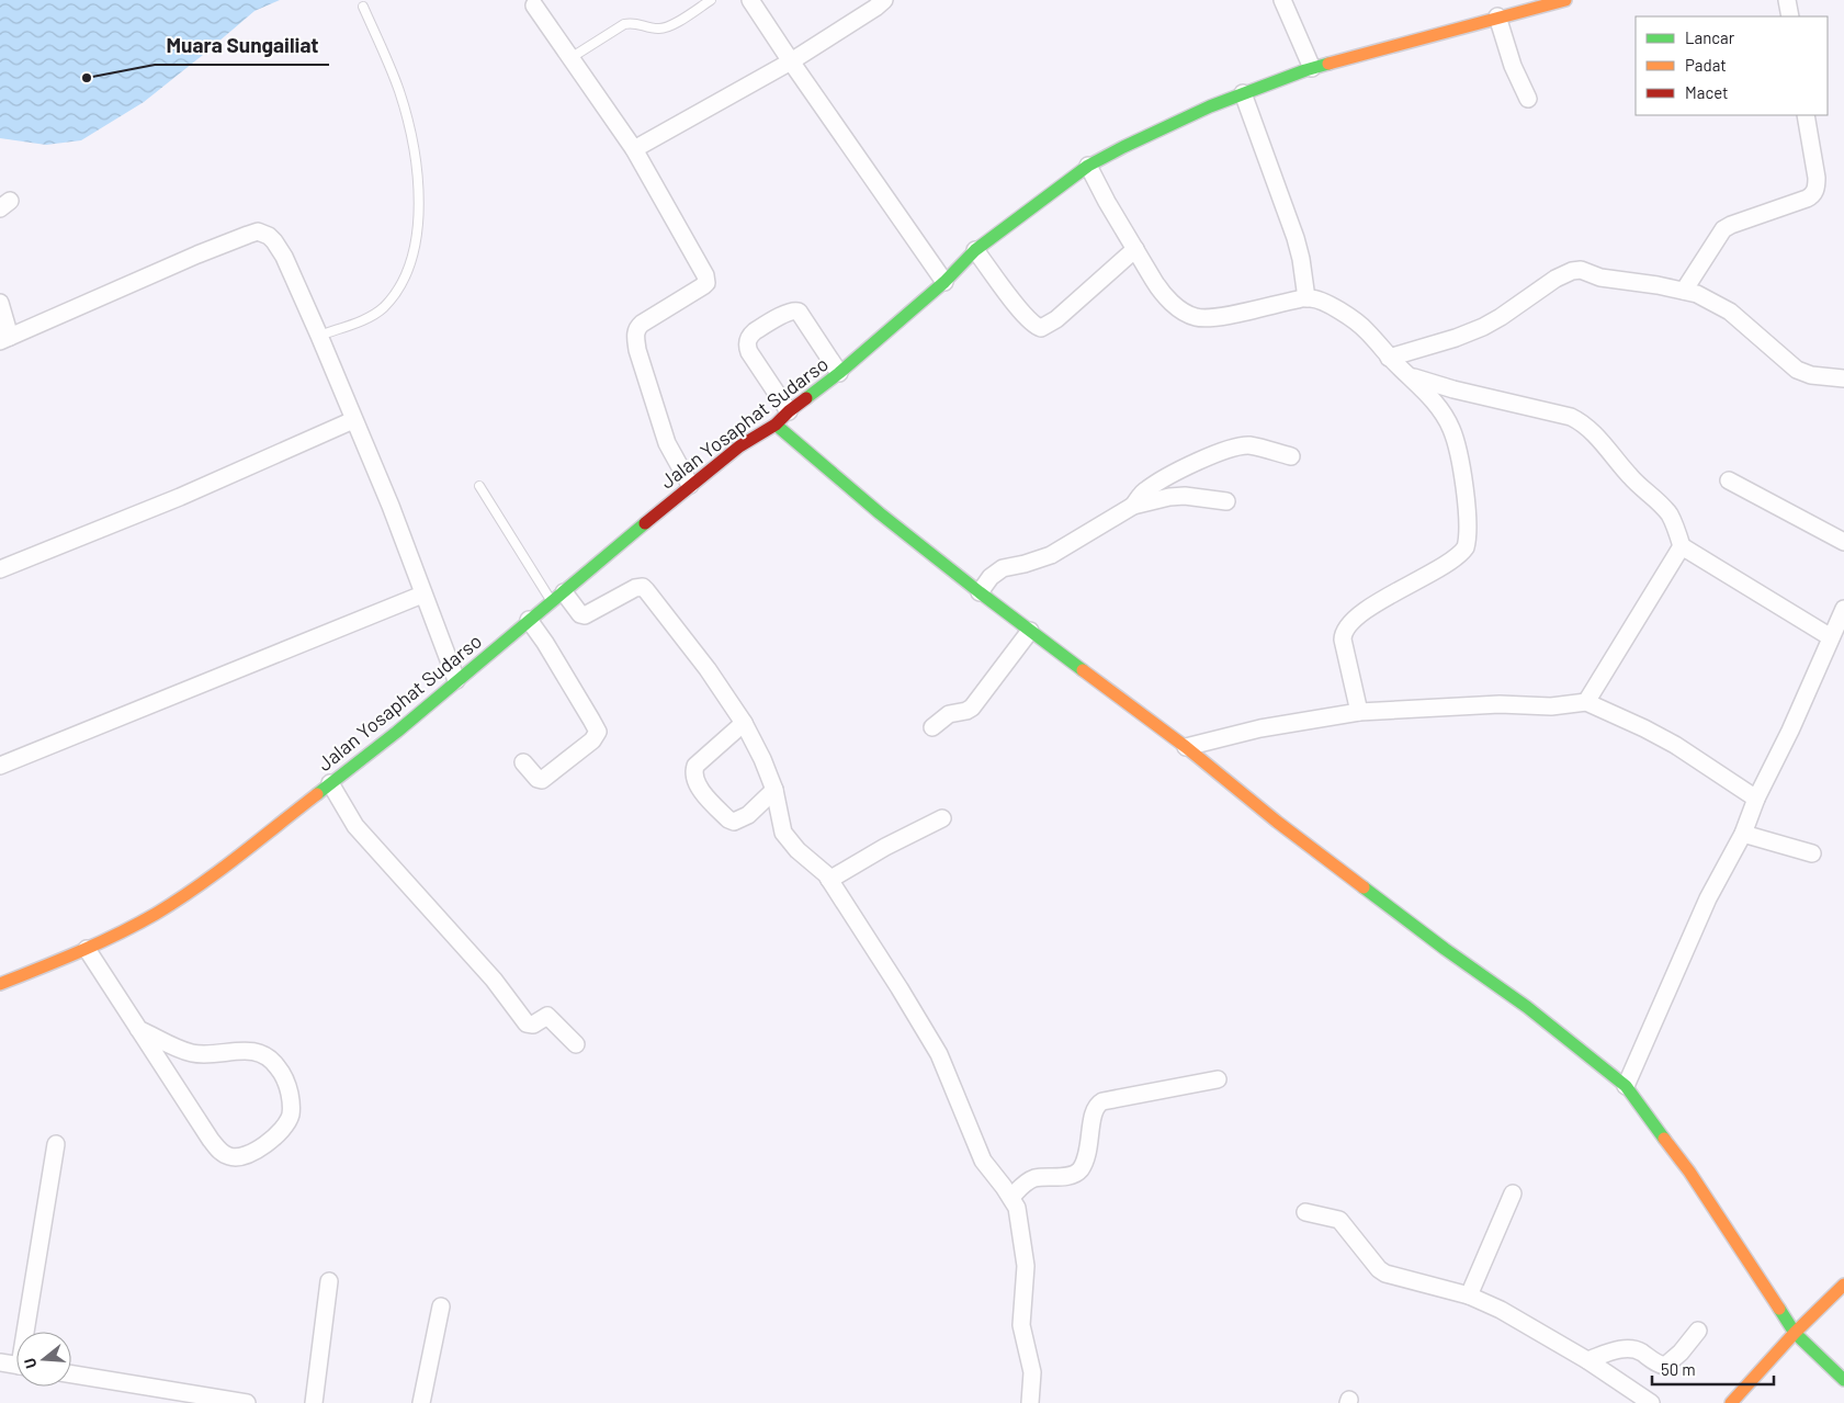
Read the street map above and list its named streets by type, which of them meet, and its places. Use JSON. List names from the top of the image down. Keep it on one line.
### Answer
{"streets":{"street":["Jalan Yosaphat Sudarso"]},"places":["Muara Sungailiat"],"legend":["Lancar","Padat","Macet"],"scale_bar":"50 m","north":"left"}
